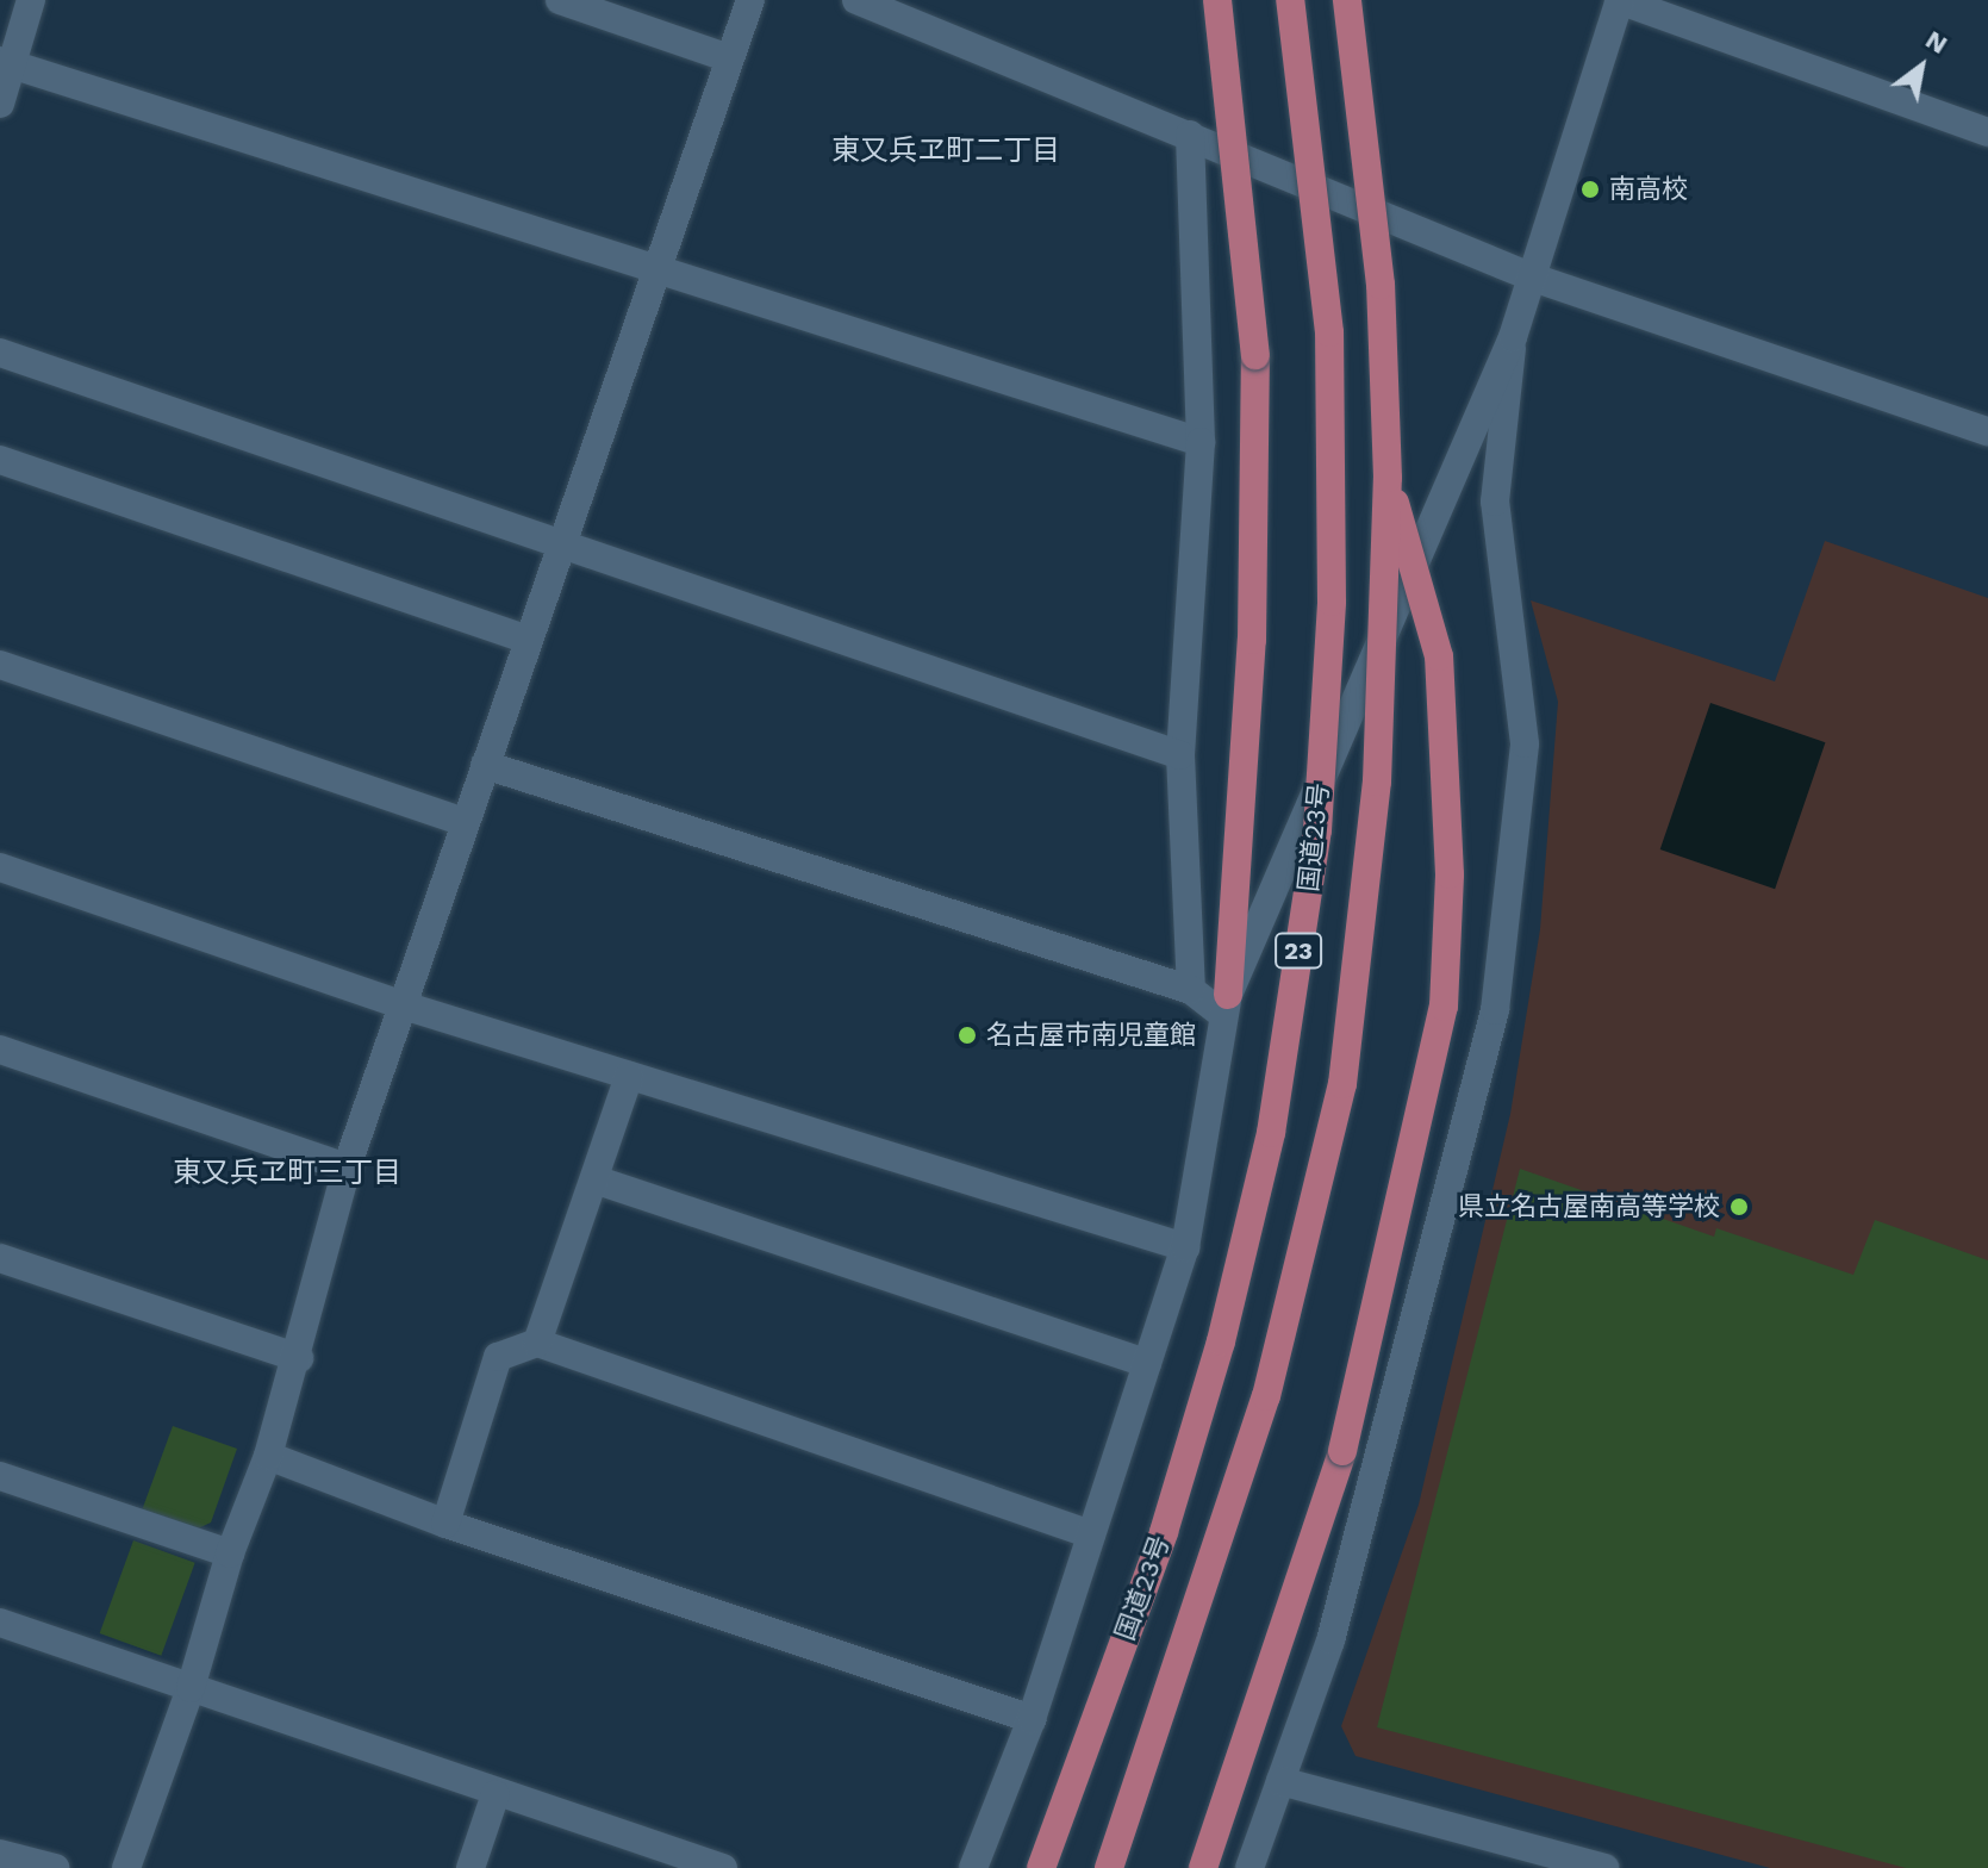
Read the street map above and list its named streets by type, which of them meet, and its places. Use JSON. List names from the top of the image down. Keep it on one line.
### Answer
{"streets":{"highway":["国道23号","23"]},"districts":["東又兵ヱ町二丁目","東又兵ヱ町三丁目"],"places":["南高校","名古屋市南児童館","県立名古屋南高等学校"],"north":"top right"}
